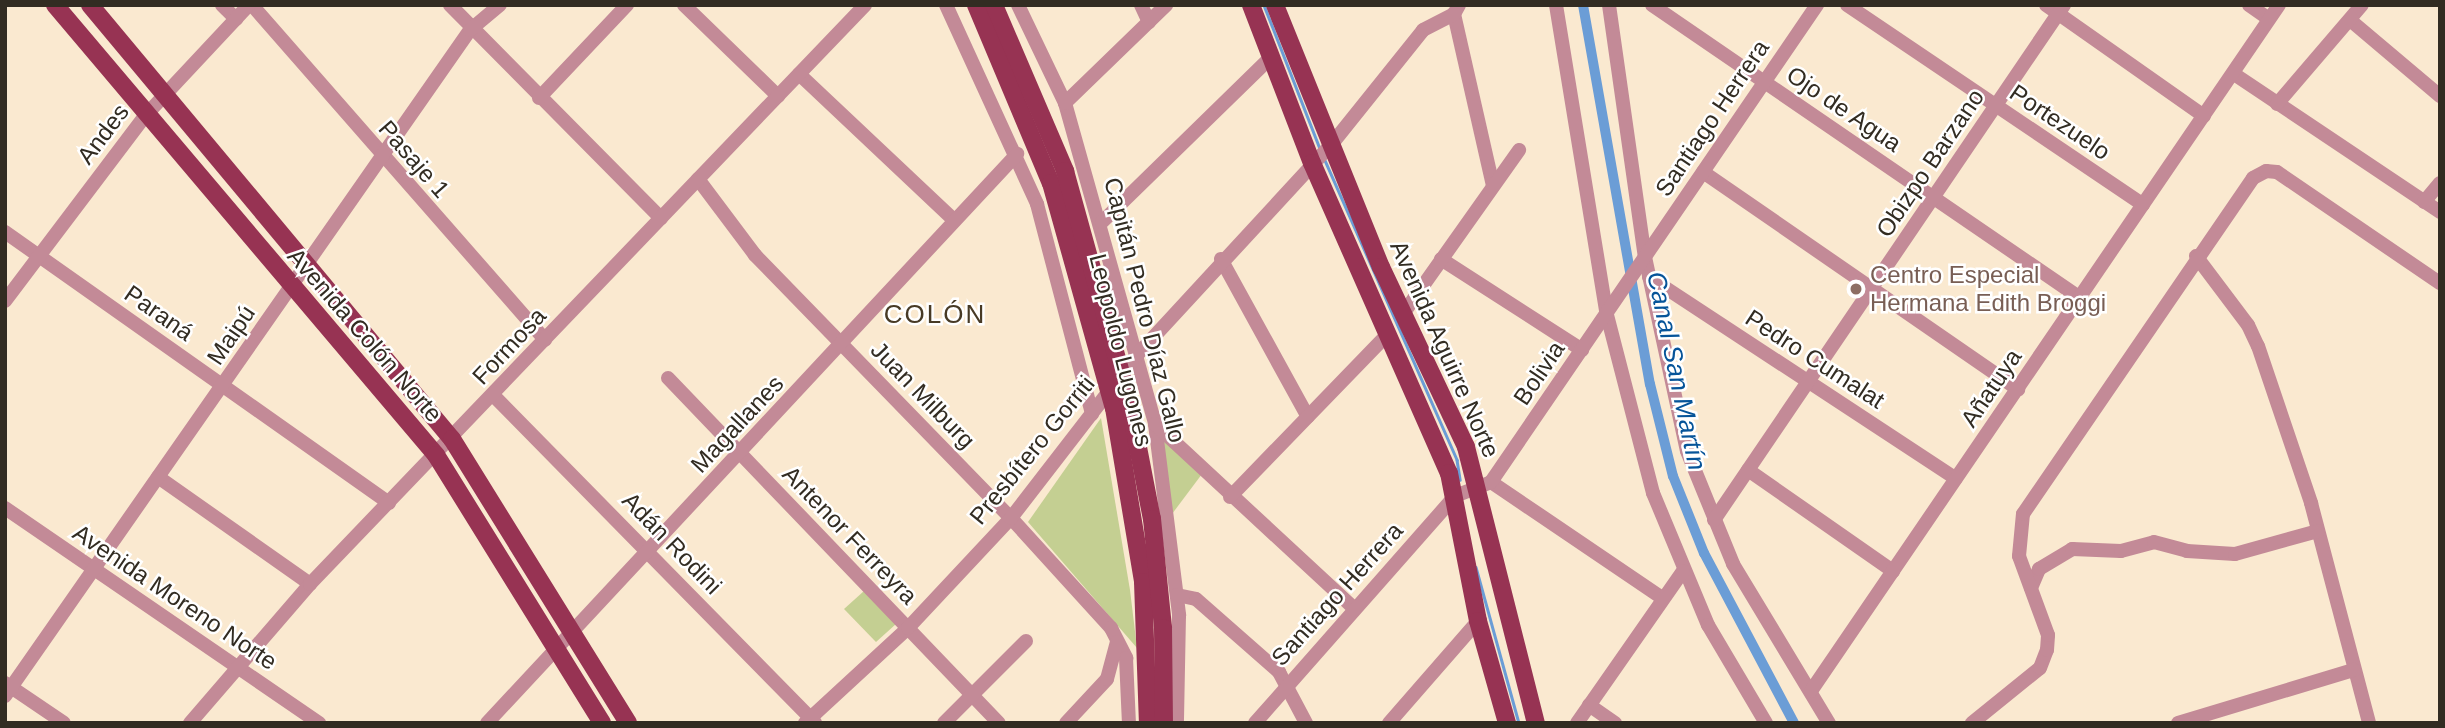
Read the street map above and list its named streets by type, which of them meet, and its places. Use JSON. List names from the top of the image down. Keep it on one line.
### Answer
{"streets":{"main road":["Avenida Colón Norte","Avenida Aguirre Norte","Leopoldo Lugones"],"street":["Ojo de Agua","Santiago Herrera","Portezuelo","Andes","Pasaje 1","Obizpo Barzano","Capitán Pedro Díaz Gallo","Paraná","Maipú","Formosa","Pedro Cumalat","Bolivia","Añatuya","Juan Milburg","Magallanes","Presbítero Gorriti","Antenor Ferreyra","Adán Rodini","Avenida Moreno Norte"]},"crossings":[["Ojo de Agua","Santiago Herrera"],["Ojo de Agua","Obizpo Barzano"],["Ojo de Agua","Añatuya"],["Santiago Herrera","Avenida Aguirre Norte"],["Santiago Herrera","Bolivia"],["Portezuelo","Obizpo Barzano"],["Portezuelo","Añatuya"],["Andes","Pasaje 1"],["Andes","Paraná"],["Andes","Avenida Colón Norte"],["Pasaje 1","Maipú"],["Pasaje 1","Formosa"],["Obizpo Barzano","Pedro Cumalat"],["Capitán Pedro Díaz Gallo","Presbítero Gorriti"],["Paraná","Maipú"],["Paraná","Formosa"],["Maipú","Avenida Colón Norte"],["Maipú","Avenida Moreno Norte"],["Avenida Colón Norte","Formosa"],["Avenida Colón Norte","Magallanes"],["Formosa","Juan Milburg"],["Formosa","Adán Rodini"],["Formosa","Avenida Moreno Norte"],["Avenida Aguirre Norte","Bolivia"],["Avenida Aguirre Norte","Presbítero Gorriti"],["Leopoldo Lugones","Presbítero Gorriti"],["Pedro Cumalat","Añatuya"],["Juan Milburg","Magallanes"],["Juan Milburg","Presbítero Gorriti"],["Magallanes","Antenor Ferreyra"],["Magallanes","Adán Rodini"],["Presbítero Gorriti","Antenor Ferreyra"],["Presbítero Gorriti","Adán Rodini"]],"districts":["COLÓN"],"water":["Canal San Martín"],"places":["Centro Especial Hermana Edith Broggi"]}
